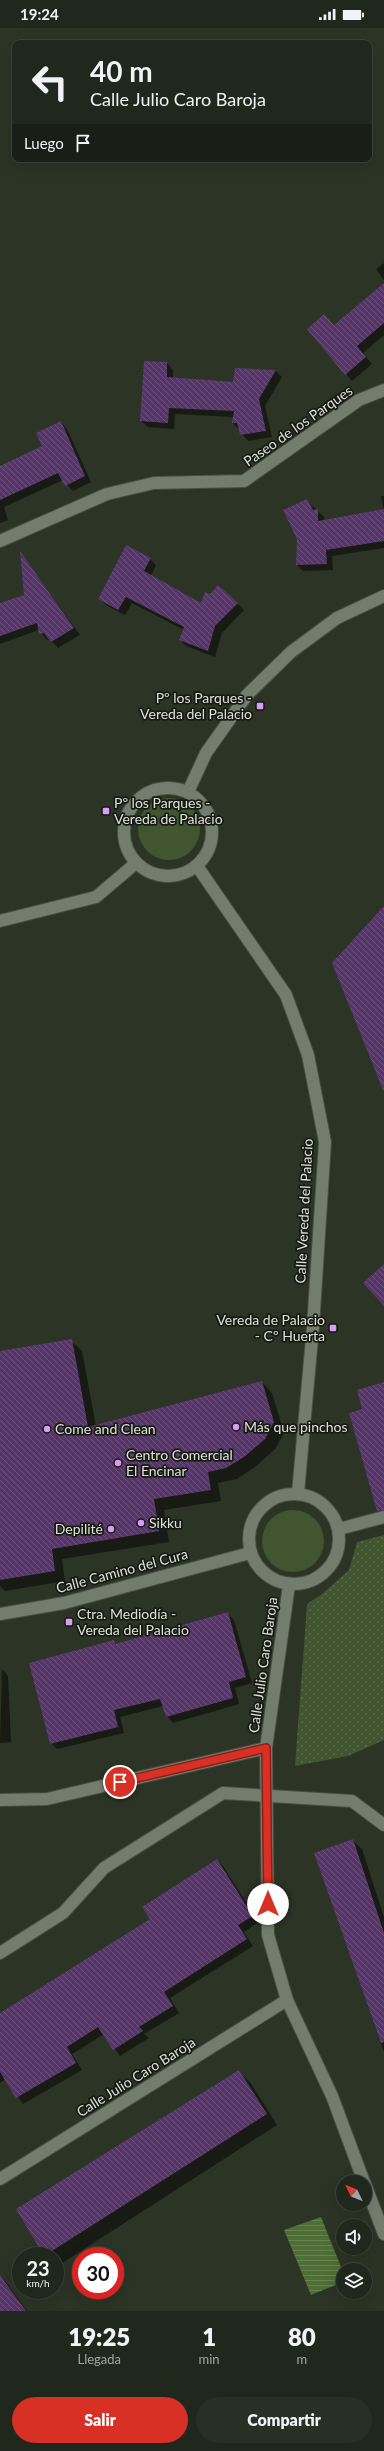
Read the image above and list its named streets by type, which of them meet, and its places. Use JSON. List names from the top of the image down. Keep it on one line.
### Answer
{"streets":{"street":["Paseo de los Parques","Calle Vereda del Palacio","Calle Camino del Cura","Calle Julio Caro Baroja"]},"crossings":[["Calle Vereda del Palacio","Calle Camino del Cura"],["Calle Vereda del Palacio","Calle Julio Caro Baroja"],["Calle Camino del Cura","Calle Julio Caro Baroja"]],"places":{"transit":["Pº los Parques - Vereda del Palacio","Pº los Parques - Vereda de Palacio","Vereda de Palacio - Cº Huerta","Ctra. Mediodía - Vereda del Palacio"],"other":["Más que pinchos","Come and Clean","Centro Comercial El Encinar","Sikku","Depilité"]},"north":"top left","page":{"status":"19:24","turn":["40 m","Calle Julio Caro Baroja"],"then":"Luego","speed":"23 km/h","limit":"30","eta":["19:25","Llegada","1","min","80","m"],"buttons":["Salir","Compartir"]}}
